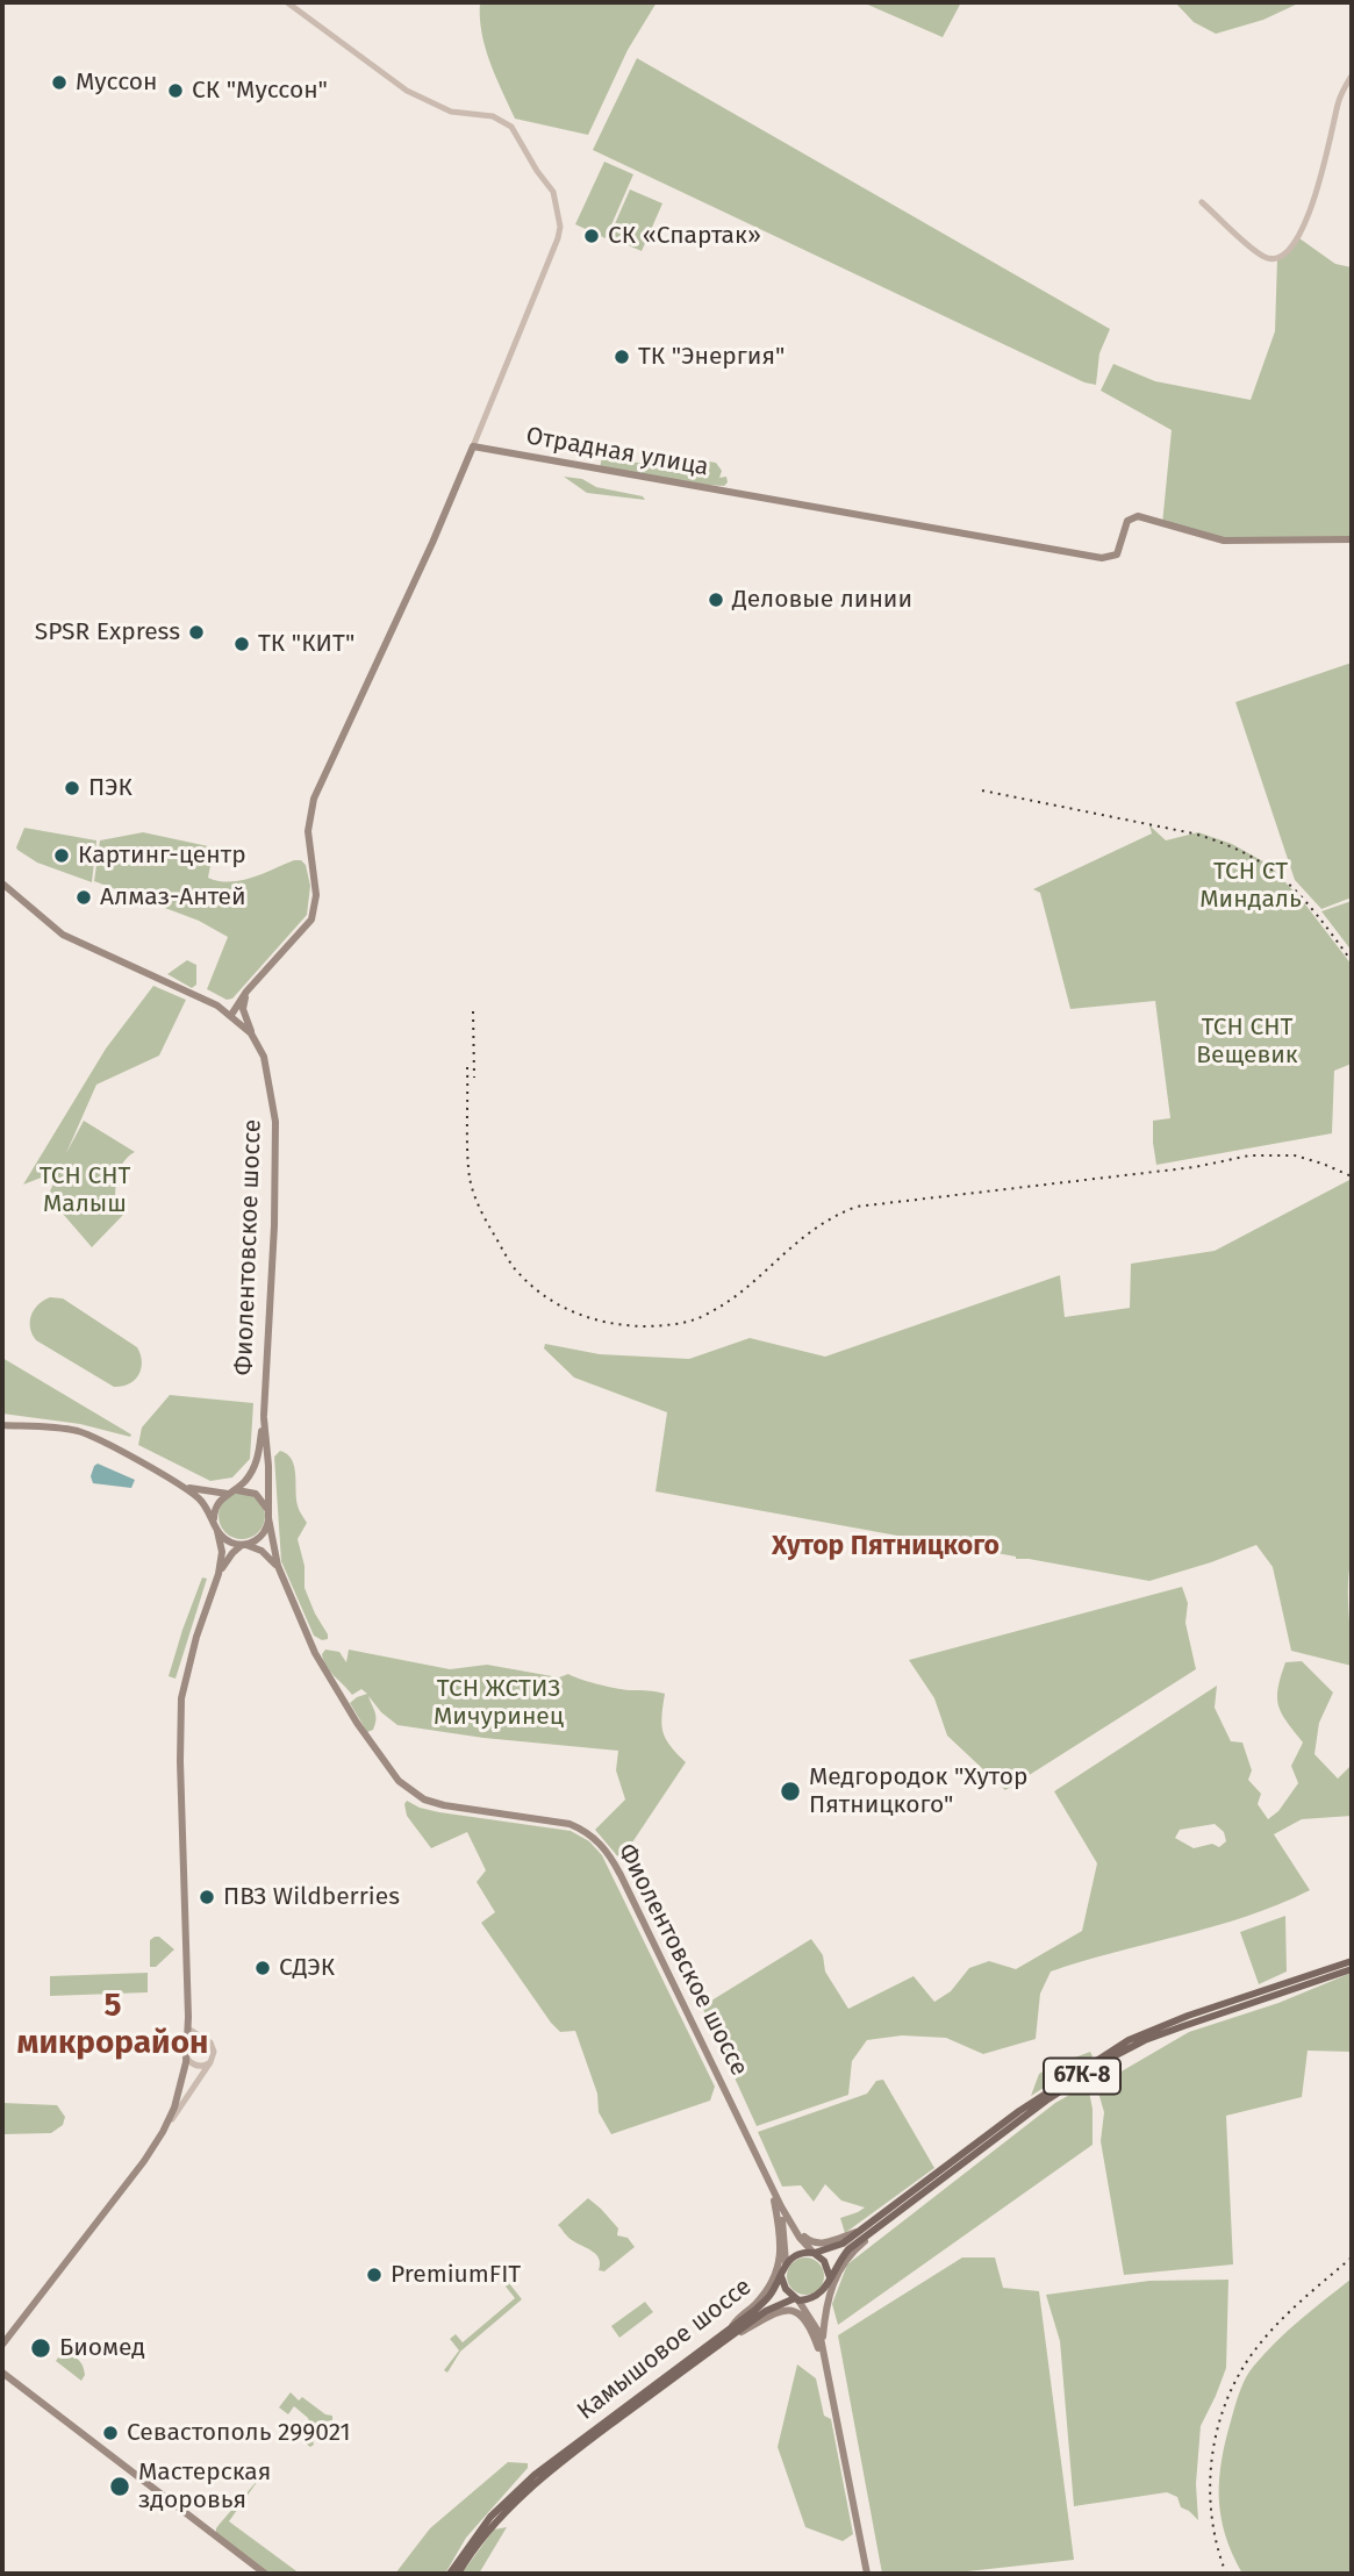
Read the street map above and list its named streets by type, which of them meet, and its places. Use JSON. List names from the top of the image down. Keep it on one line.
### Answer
{"streets":{"main road":["Отрадная улица","Фиолентовское шоссе","67К-8","Камышовое шоссе"]},"crossings":[["Фиолентовское шоссе","67К-8"],["Фиолентовское шоссе","Камышовое шоссе"],["67К-8","Камышовое шоссе"]],"districts":["Хутор Пятницкого","5 микрорайон"],"parks":["ТСН СТ Миндаль","ТСН СНТ Вещевик","ТСН СНТ Малыш","ТСН ЖСТИЗ Мичуринец"],"places":["Муссон","СК \"Муссон\"","СК «Спартак»","ТК \"Энергия\"","Деловые линии","SPSR Express","ТК \"КИТ\"","ПЭК","Картинг-центр","Алмаз-Антей","Медгородок \"Хутор Пятницкого\"","ПВЗ Wildberries","СДЭК","PremiumFIT","Биомед","Севастополь 299021","Мастерская здоровья"]}
